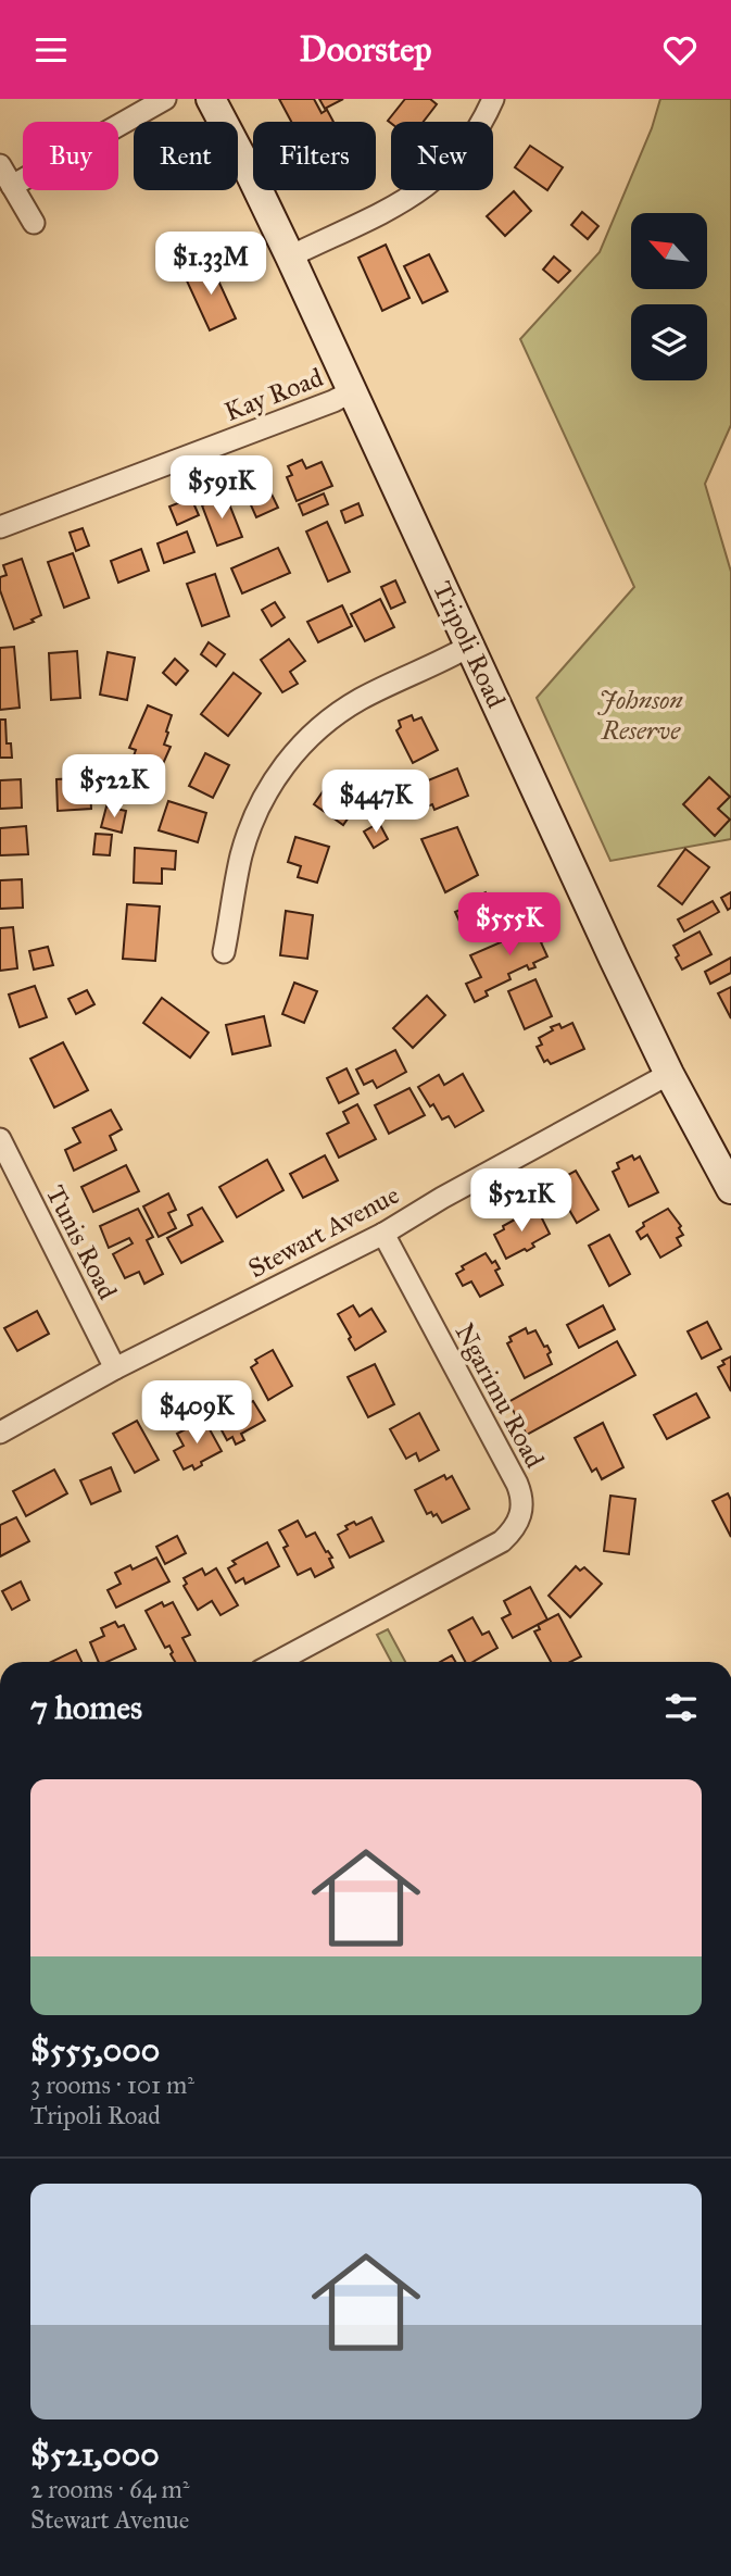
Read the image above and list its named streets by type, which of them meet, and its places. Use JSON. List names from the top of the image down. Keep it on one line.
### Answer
{"streets":{"street":["Kay Road","Tripoli Road","Stewart Avenue","Tunis Road","Ngarimu Road"]},"crossings":[["Kay Road","Tripoli Road"],["Tripoli Road","Stewart Avenue"],["Stewart Avenue","Tunis Road"],["Stewart Avenue","Ngarimu Road"]],"parks":["Johnson Reserve"],"north":"top left","page":{"header":"Doorstep","chip":["Buy","Rent","Filters","New"],"price":["$1.33M","$591K","$522K","$447K","$555K","$521K","$409K"],"heading":"7 homes","list":[{"name":"$555,000","note":"3 rooms · 101 m² · Tripoli Road"},{"name":"$521,000","note":"2 rooms · 64 m² · Stewart Avenue"}]}}
